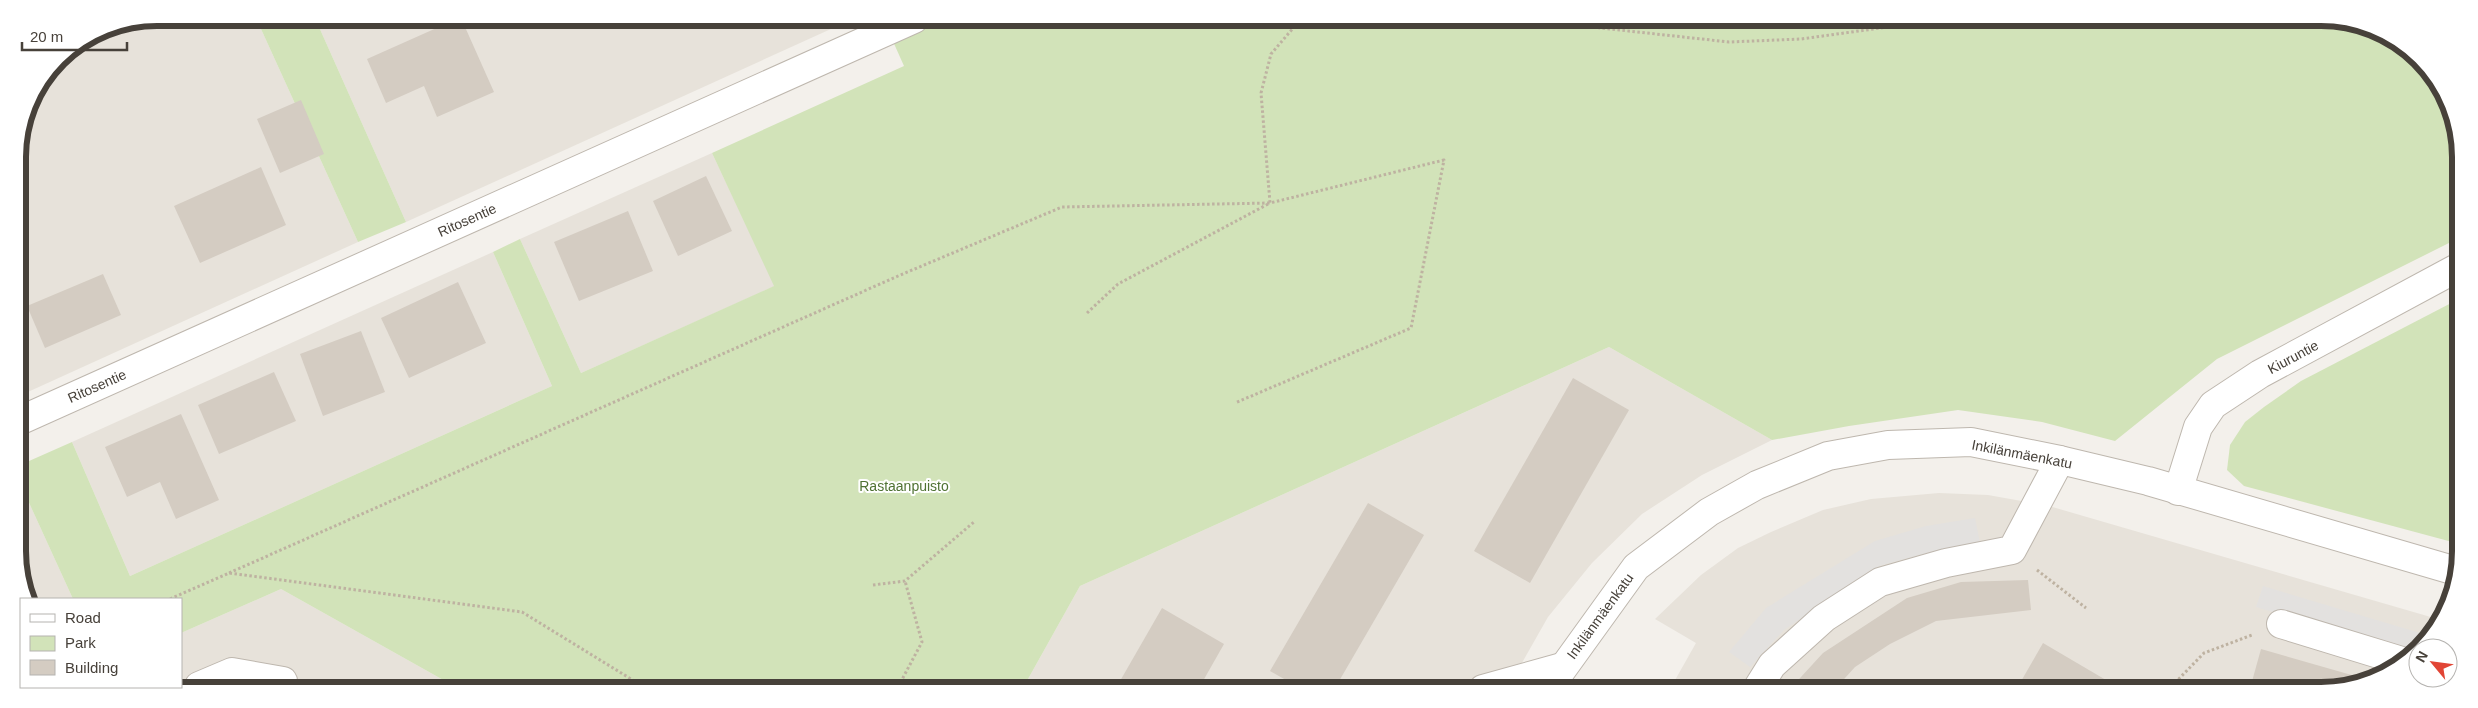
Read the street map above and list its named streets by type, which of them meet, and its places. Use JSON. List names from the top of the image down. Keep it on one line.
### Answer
{"streets":{"street":["Ritosentie","Kiuruntie","Inkilänmäenkatu"]},"crossings":[["Kiuruntie","Inkilänmäenkatu"]],"parks":["Rastaanpuisto"],"legend":["Road","Park","Building"],"scale_bar":"20 m","north":"top left"}
